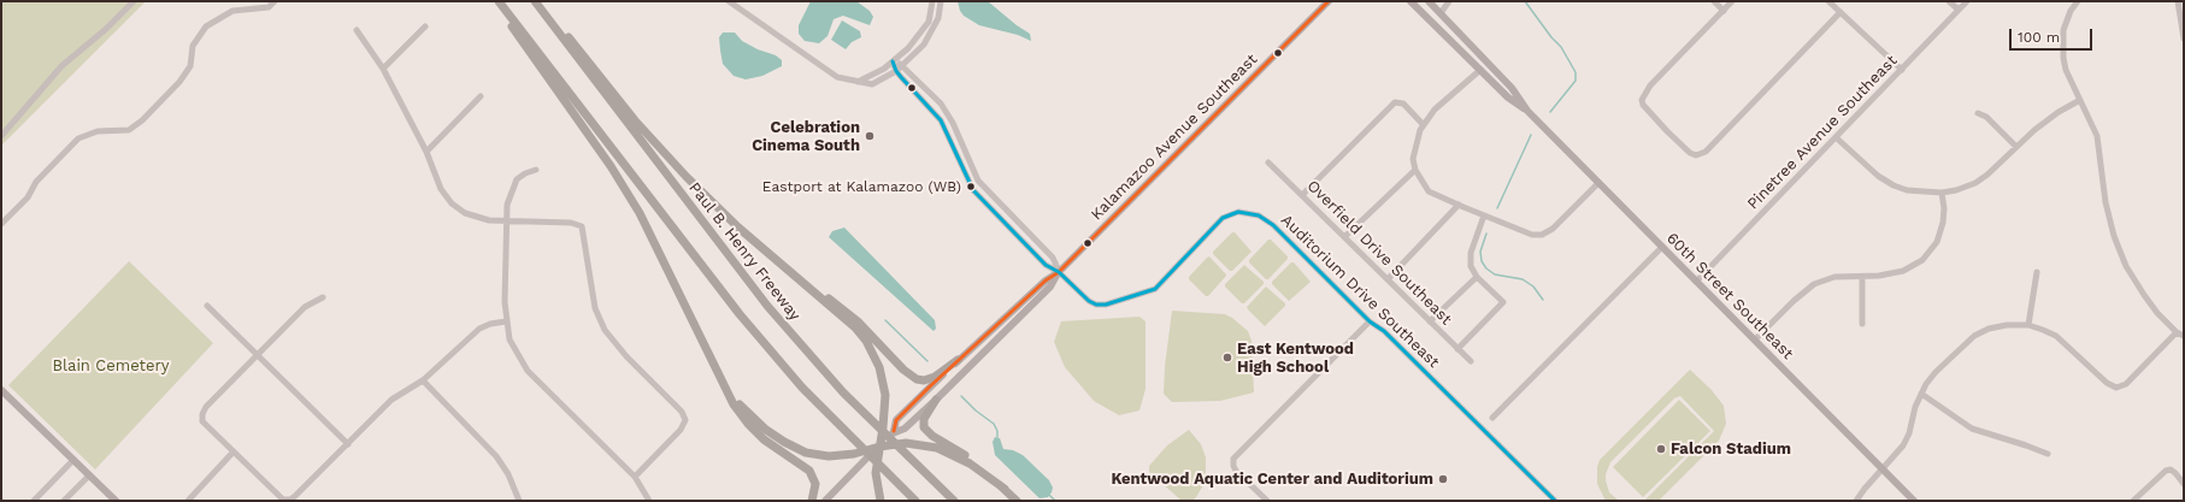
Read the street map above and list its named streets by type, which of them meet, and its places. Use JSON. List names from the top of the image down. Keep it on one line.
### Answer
{"streets":{"highway":["Paul B. Henry Freeway"],"main road":["Kalamazoo Avenue Southeast","60th Street Southeast"],"street":["Pinetree Avenue Southeast","Overfield Drive Southeast","Auditorium Drive Southeast"]},"crossings":[["Pinetree Avenue Southeast","60th Street Southeast"],["Kalamazoo Avenue Southeast","Auditorium Drive Southeast"]],"parks":["Blain Cemetery"],"places":["Celebration Cinema South","Eastport at Kalamazoo (WB)","East Kentwood High School","Falcon Stadium","Kentwood Aquatic Center and Auditorium"],"scale_bar":"100 m"}
